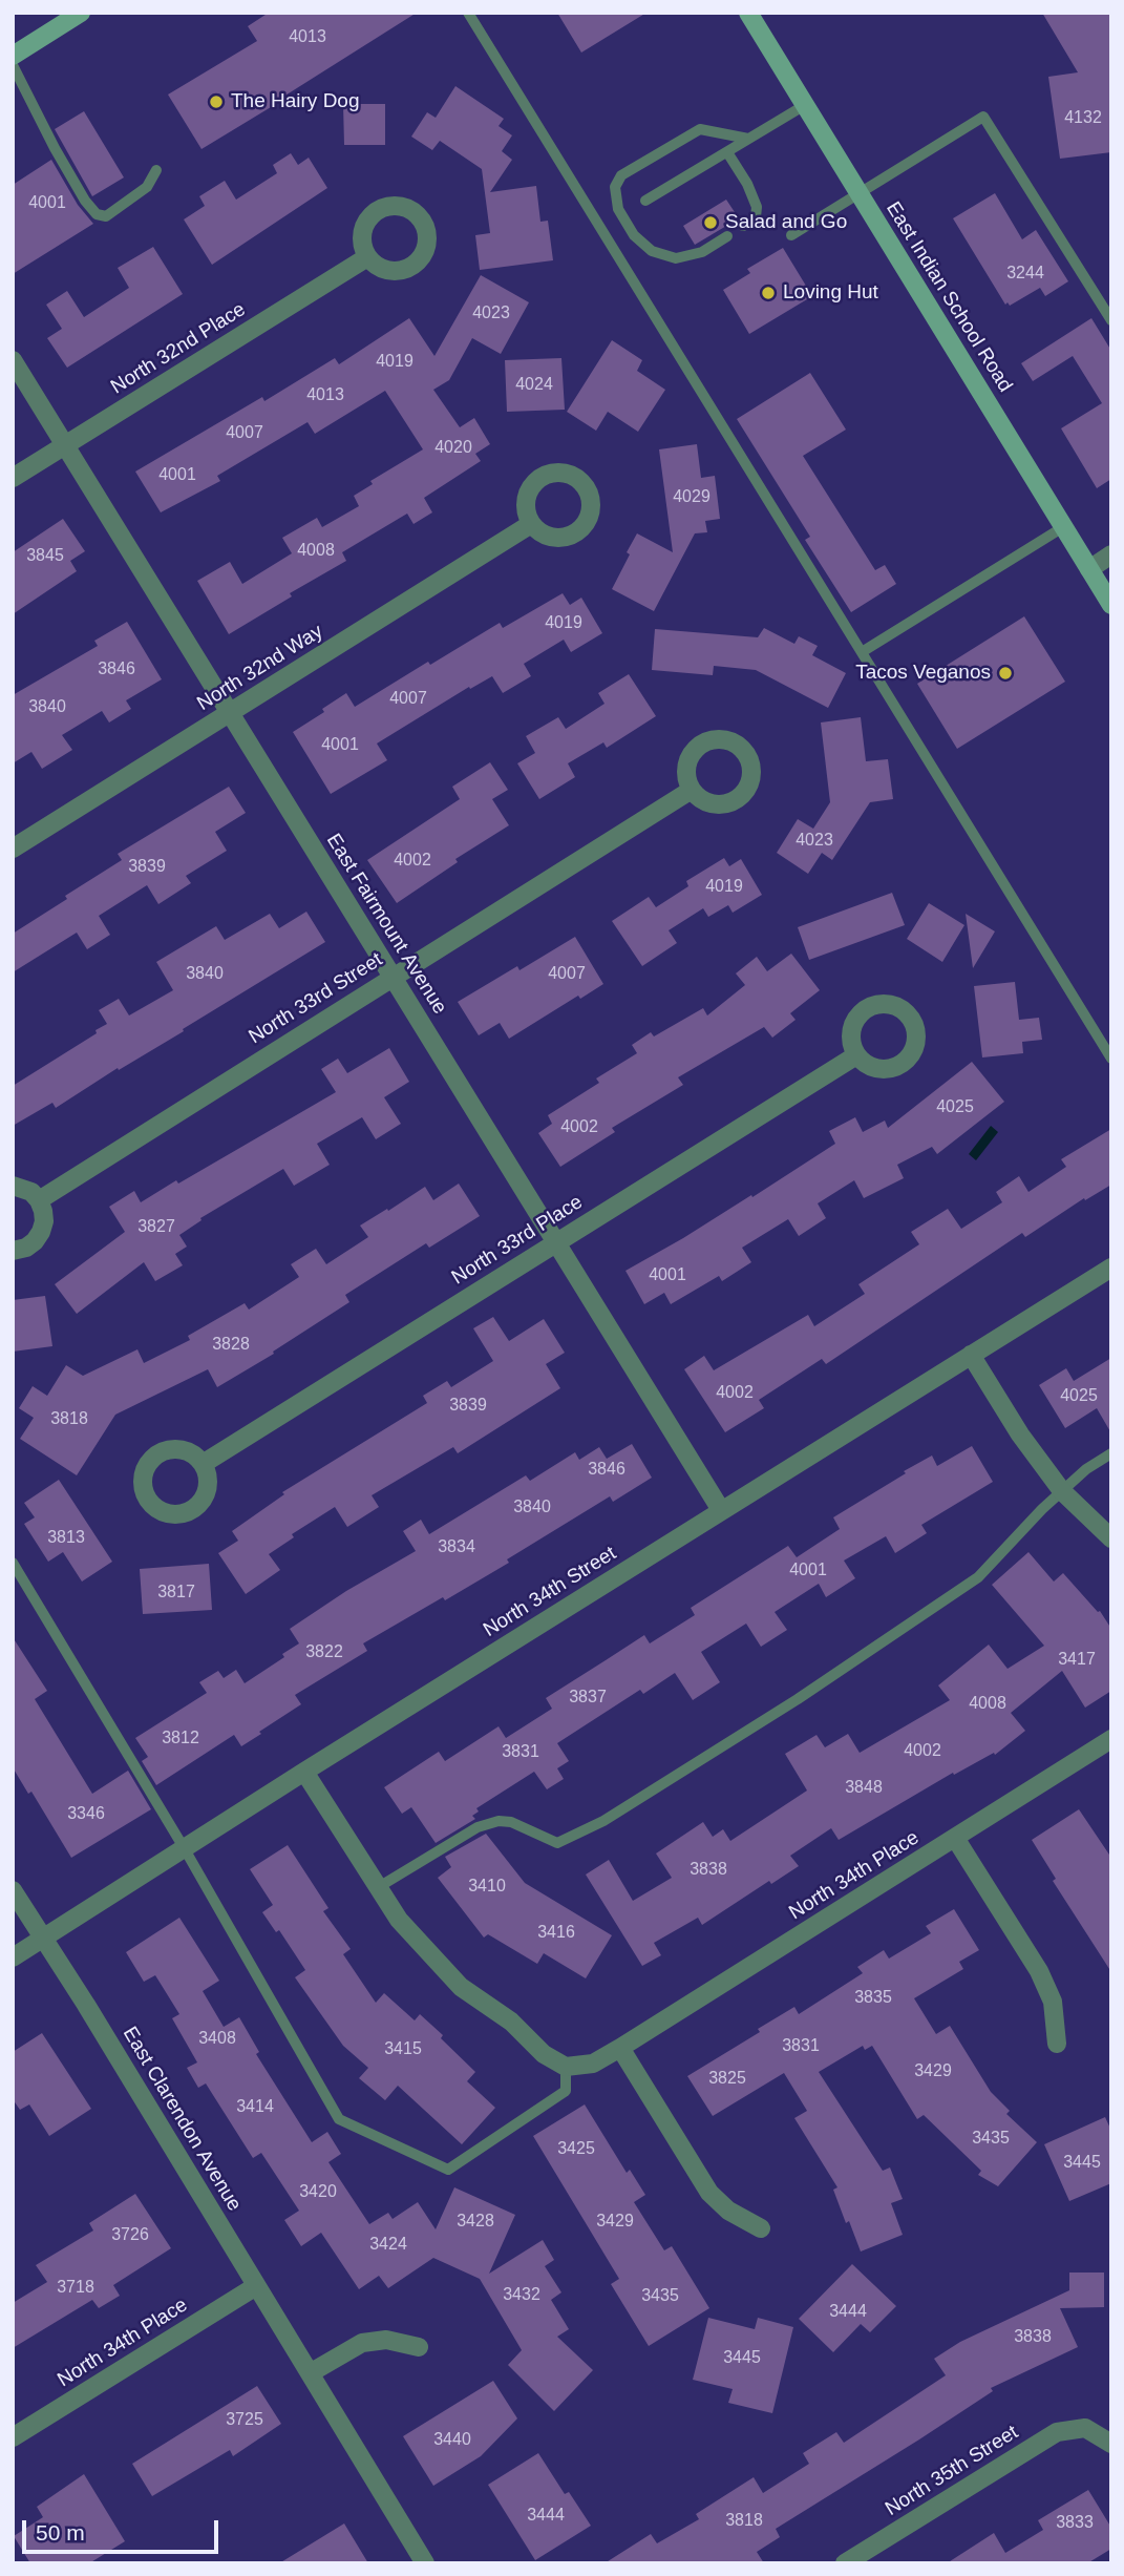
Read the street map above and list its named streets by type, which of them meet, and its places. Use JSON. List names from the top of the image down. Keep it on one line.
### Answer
{"streets":{"main road":["East Indian School Road"],"street":["North 32nd Place","North 32nd Way","East Fairmount Avenue","North 33rd Street","North 33rd Place","North 34th Street","North 34th Place","East Clarendon Avenue","North 35th Street"]},"crossings":[["North 32nd Place","East Fairmount Avenue"],["North 32nd Way","East Fairmount Avenue"],["East Fairmount Avenue","North 33rd Street"],["East Fairmount Avenue","North 33rd Place"],["East Fairmount Avenue","North 34th Street"],["North 34th Street","East Clarendon Avenue"],["North 34th Place","East Clarendon Avenue"]],"places":["The Hairy Dog","Salad and Go","Loving Hut","Tacos Veganos"],"house_numbers":["4013","4132","4001","3244","4023","4019","4024","4013","4007","4020","4001","4029","4008","3845","4019","3846","4007","3840","4001","4023","4002","3839","4019","3840","4007","4025","4002","3827","4001","3828","4002","4025","3839","3818","3846","3840","3813","3834","4001","3817","3822","3417","3837","4008","3812","4002","3831","3848","3346","3838","3410","3416","3835","3408","3831","3415","3429","3825","3414","3435","3425","3445","3420","3428","3429","3726","3424","3718","3432","3435","3444","3838","3445","3725","3440","3444","3818","3833"],"scale_bar":"50 m"}
